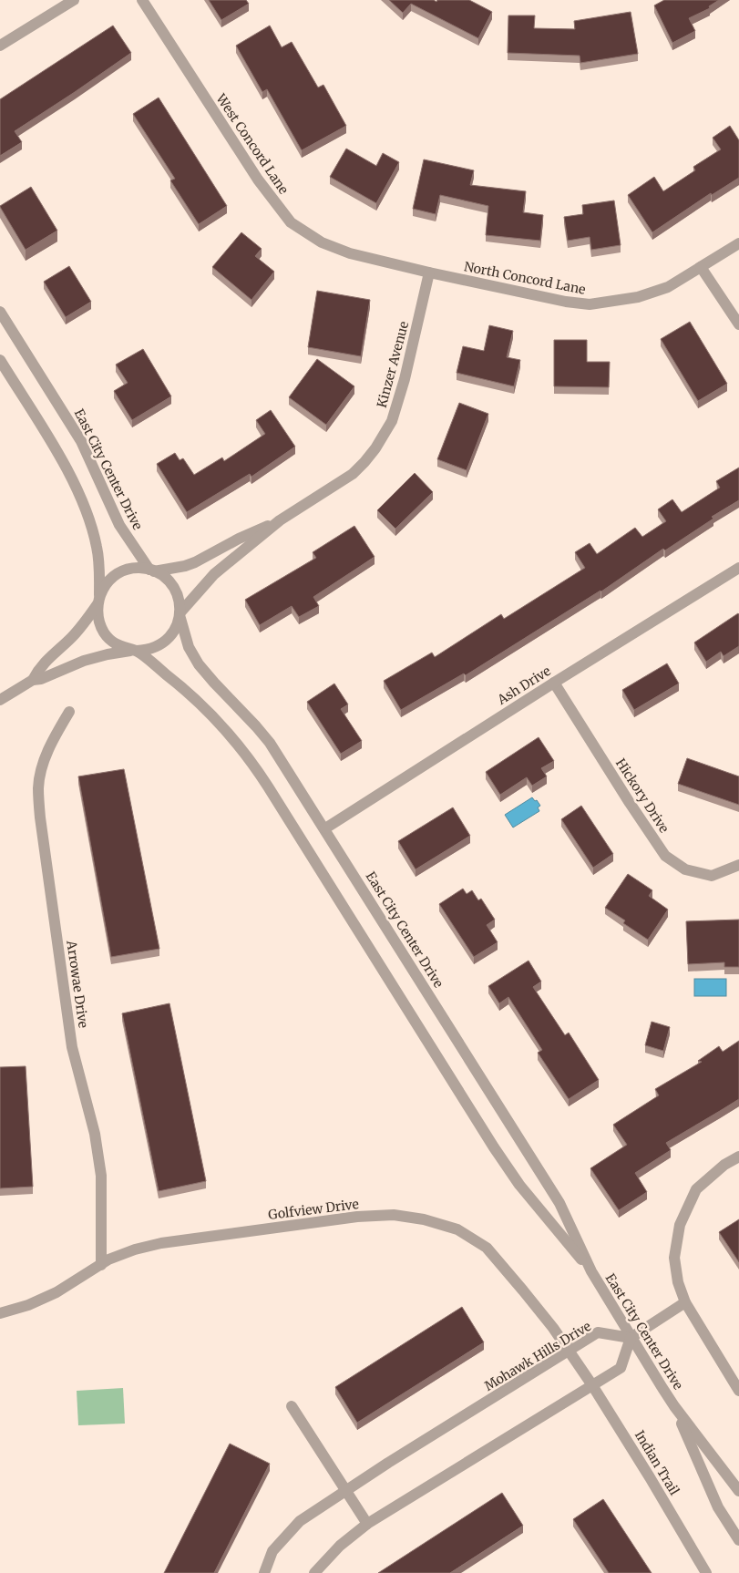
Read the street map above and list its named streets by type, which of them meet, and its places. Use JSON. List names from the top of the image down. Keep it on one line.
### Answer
{"streets":{"street":["West Concord Lane","North Concord Lane","Kinzer Avenue","East City Center Drive","Ash Drive","Hickory Drive","Arrowae Drive","Golfview Drive","Mohawk Hills Drive","Indian Trail"]},"crossings":[["West Concord Lane","North Concord Lane"],["West Concord Lane","Kinzer Avenue"],["North Concord Lane","Kinzer Avenue"],["Kinzer Avenue","East City Center Drive"],["East City Center Drive","Ash Drive"],["East City Center Drive","Mohawk Hills Drive"],["Ash Drive","Hickory Drive"],["Arrowae Drive","Golfview Drive"],["Golfview Drive","Mohawk Hills Drive"],["Golfview Drive","Indian Trail"]]}
